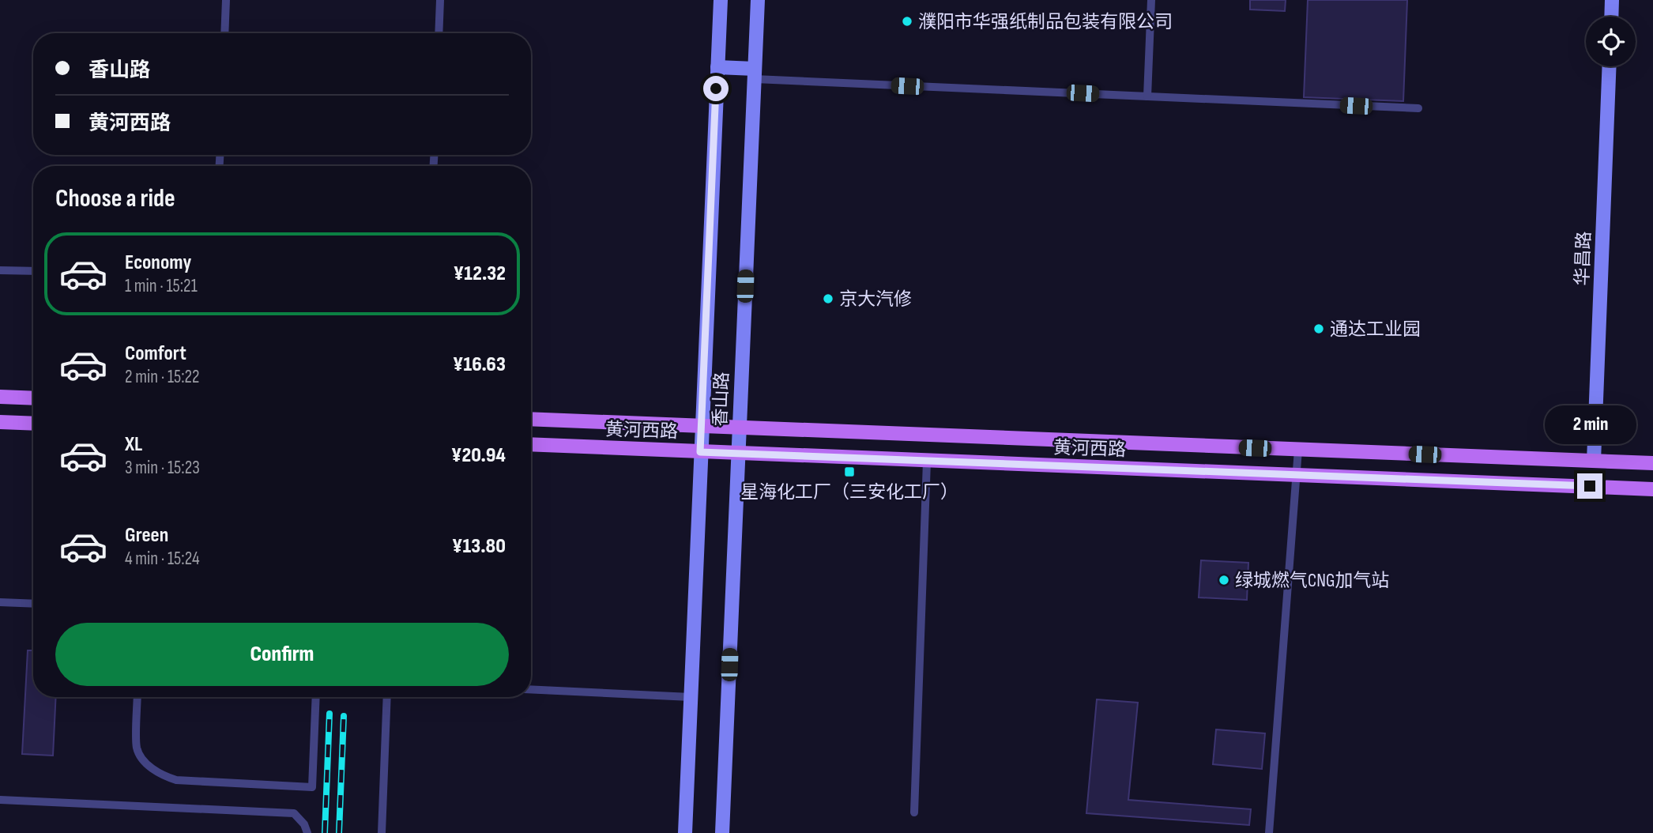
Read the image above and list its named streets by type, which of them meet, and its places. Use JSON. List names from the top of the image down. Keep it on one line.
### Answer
{"streets":{"main road":["黄河西路"],"street":["华昌路","香山路"]},"crossings":[["华昌路","黄河西路"],["香山路","黄河西路"]],"places":{"other":["濮阳市华强纸制品包装有限公司","京大汽修","通达工业园","绿城燃气CNG加气站"],"transit":["星海化工厂（三安化工厂）"]},"page":{"banner":["香山路","黄河西路"],"heading":"Choose a ride","list":[{"name":"Economy","note":"1 min · 15:21","value":"¥12.32"},{"name":"Comfort","note":"2 min · 15:22","value":"¥16.63"},{"name":"XL","note":"3 min · 15:23","value":"¥20.94"},{"name":"Green","note":"4 min · 15:24","value":"¥13.80"}],"bubble":"2 min","buttons":"Confirm"}}
